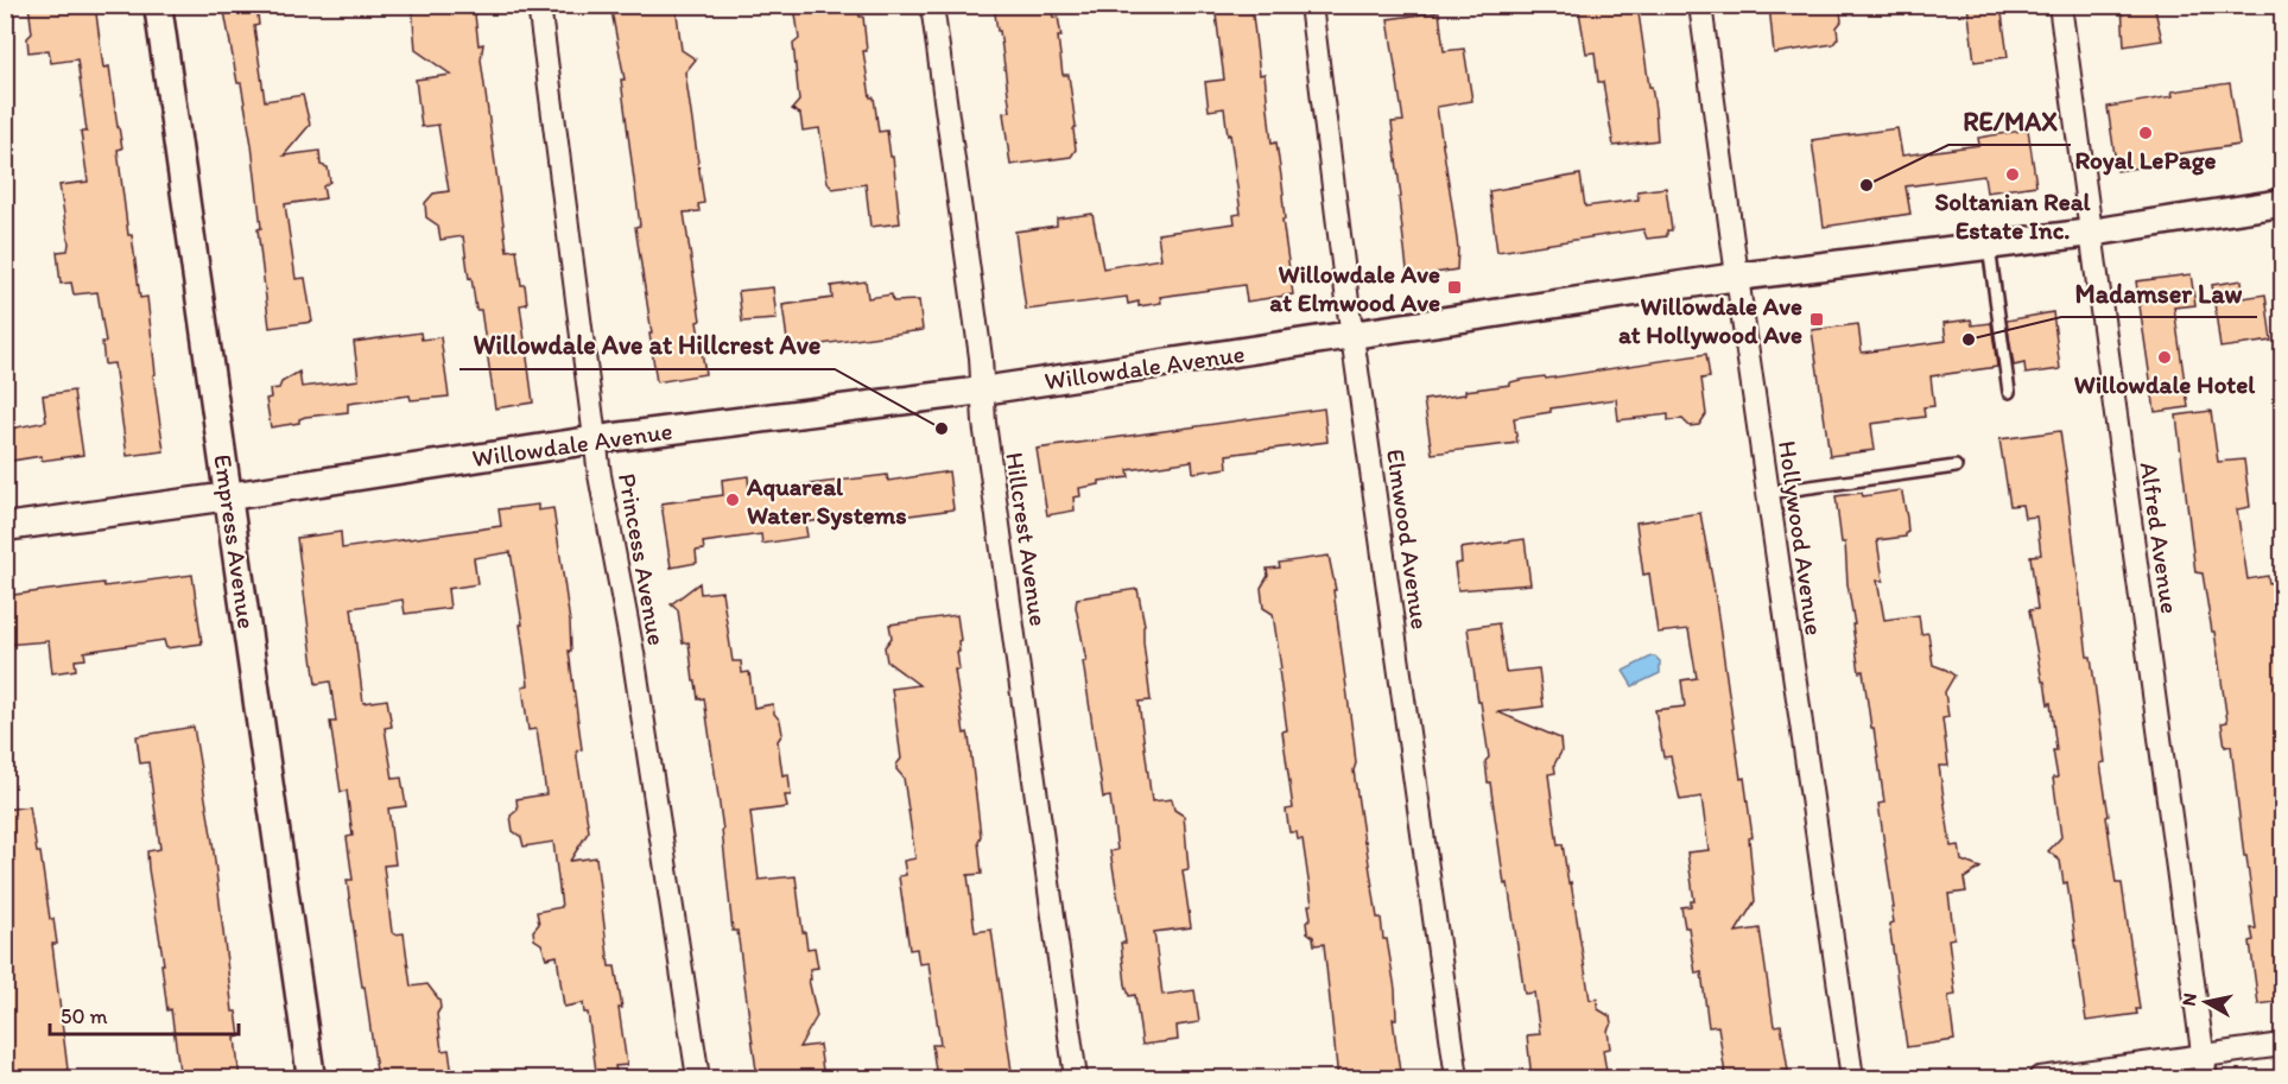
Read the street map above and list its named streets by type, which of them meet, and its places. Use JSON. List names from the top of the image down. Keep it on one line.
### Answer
{"streets":{"street":["Willowdale Avenue","Hollywood Avenue","Alfred Avenue","Hillcrest Avenue","Elmwood Avenue","Empress Avenue","Princess Avenue"]},"crossings":[["Willowdale Avenue","Hollywood Avenue"],["Willowdale Avenue","Alfred Avenue"],["Willowdale Avenue","Hillcrest Avenue"],["Willowdale Avenue","Elmwood Avenue"],["Willowdale Avenue","Empress Avenue"],["Willowdale Avenue","Princess Avenue"]],"places":{"other":["Royal LePage","Soltanian Real Estate Inc.","RE/MAX","Madamser Law","Willowdale Hotel","Willowdale Ave at Hillcrest Ave","Aquareal Water Systems"],"transit":["Willowdale Ave at Elmwood Ave","Willowdale Ave at Hollywood Ave"]},"scale_bar":"50 m","north":"left"}
